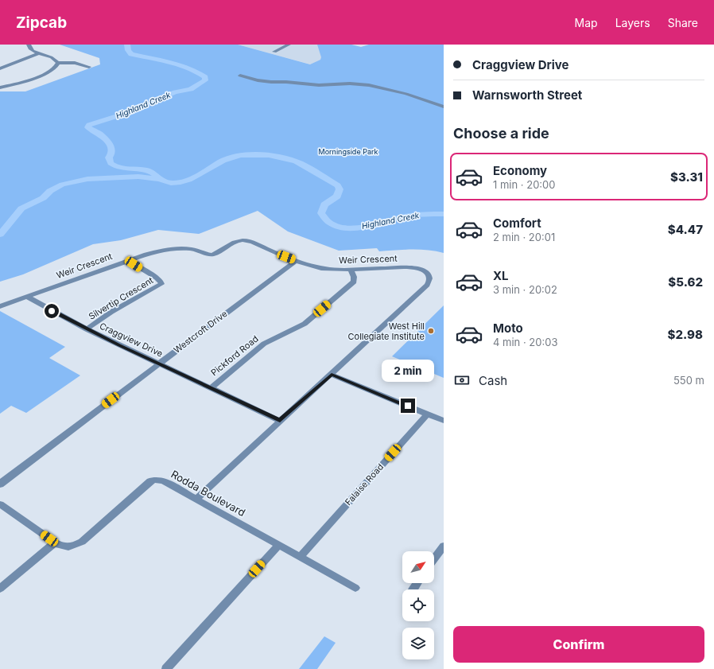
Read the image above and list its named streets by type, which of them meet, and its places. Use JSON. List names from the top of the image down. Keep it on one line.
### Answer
{"streets":{"street":["Weir Crescent","Silvertip Crescent","Westcroft Drive","Craggview Drive","Pickford Road","Falaise Road","Rodda Boulevard"]},"crossings":[["Weir Crescent","Silvertip Crescent"],["Weir Crescent","Westcroft Drive"],["Weir Crescent","Craggview Drive"],["Weir Crescent","Pickford Road"],["Weir Crescent","Rodda Boulevard"],["Silvertip Crescent","Craggview Drive"],["Westcroft Drive","Craggview Drive"],["Craggview Drive","Pickford Road"],["Falaise Road","Rodda Boulevard"]],"water":["Highland Creek"],"parks":["Morningside Park"],"places":["West Hill Collegiate Institute"],"north":"top right","page":{"header":"Zipcab","nav":["Map","Layers","Share"],"banner":["Craggview Drive","Warnsworth Street"],"heading":"Choose a ride","list":[{"name":"Economy","note":"1 min · 20:00","value":"$3.31"},{"name":"Comfort","note":"2 min · 20:01","value":"$4.47"},{"name":"XL","note":"3 min · 20:02","value":"$5.62"},{"name":"Moto","note":"4 min · 20:03","value":"$2.98"}],"bubble":"2 min","pay":["Cash","550 m"],"buttons":"Confirm"}}
